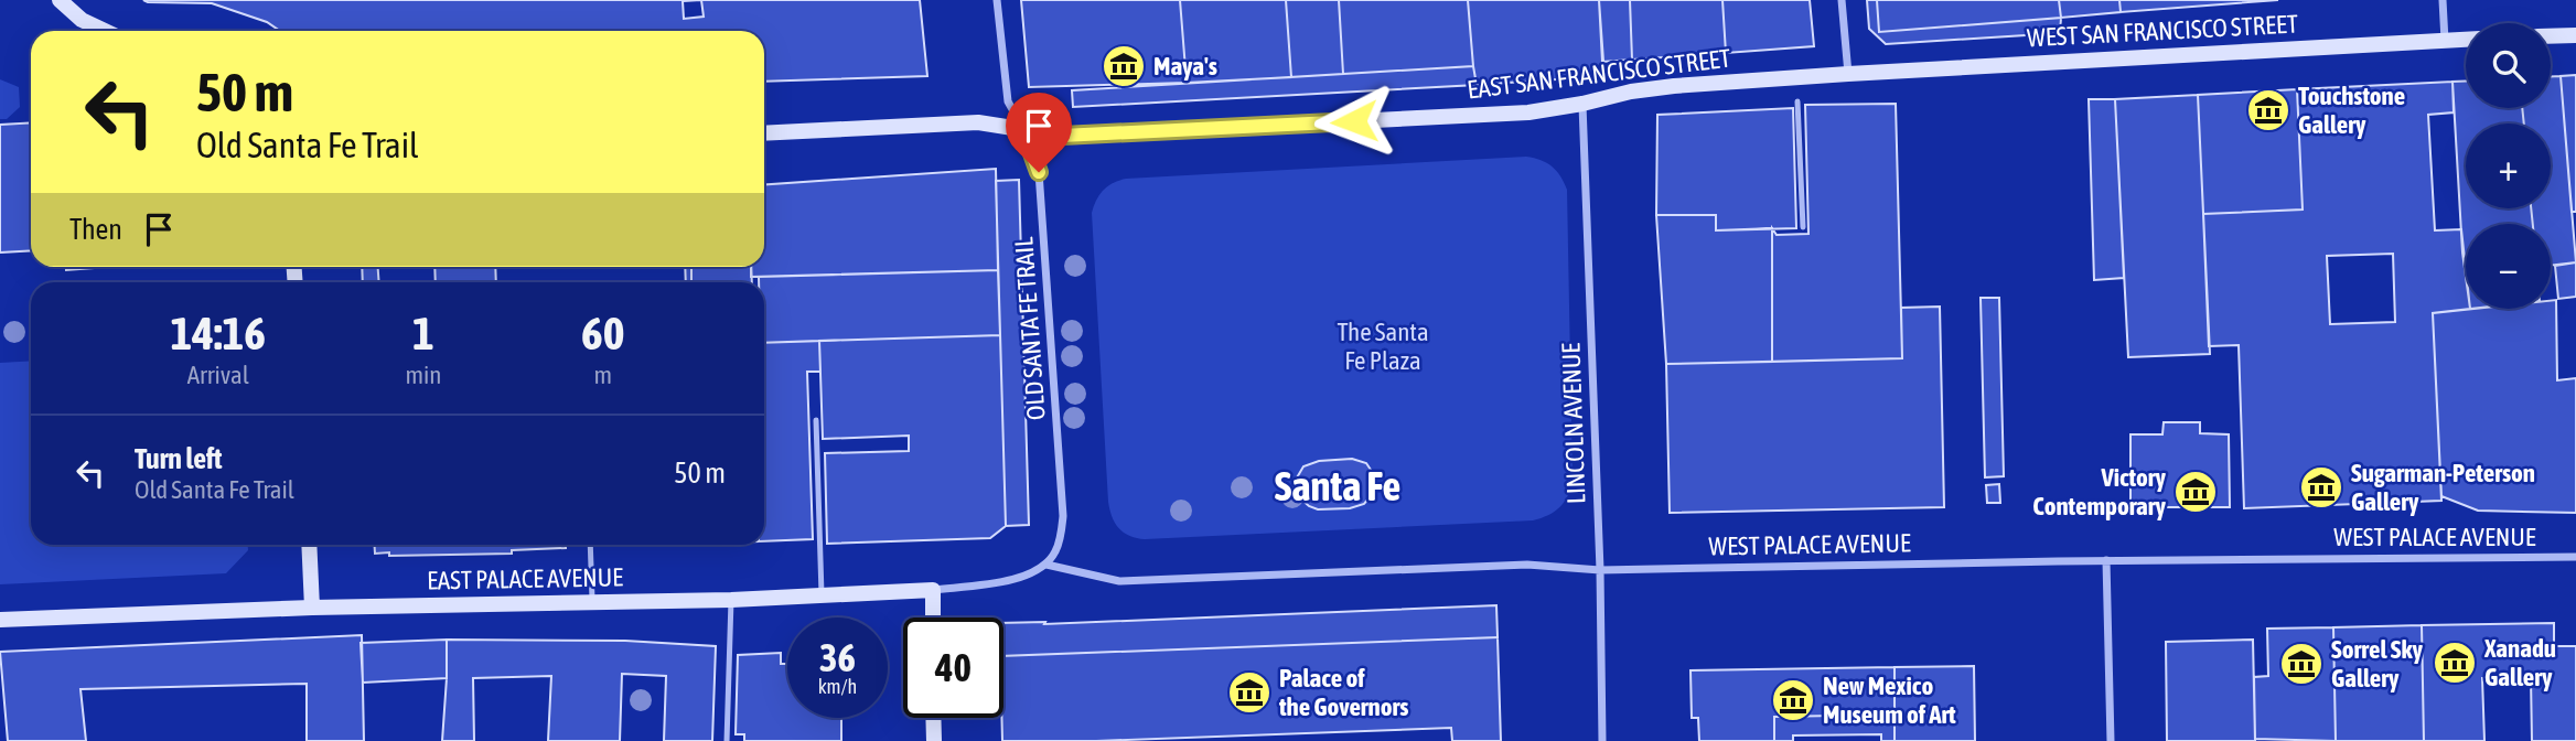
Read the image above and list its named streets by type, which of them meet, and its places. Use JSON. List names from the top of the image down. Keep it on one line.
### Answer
{"streets":{"street":["WEST SAN FRANCISCO STREET","EAST SAN FRANCISCO STREET","OLD SANTA FE TRAIL","LINCOLN AVENUE","WEST PALACE AVENUE","EAST PALACE AVENUE"]},"crossings":[["WEST SAN FRANCISCO STREET","EAST SAN FRANCISCO STREET"],["EAST SAN FRANCISCO STREET","OLD SANTA FE TRAIL"],["EAST SAN FRANCISCO STREET","LINCOLN AVENUE"],["OLD SANTA FE TRAIL","WEST PALACE AVENUE"],["OLD SANTA FE TRAIL","EAST PALACE AVENUE"],["LINCOLN AVENUE","WEST PALACE AVENUE"],["WEST PALACE AVENUE","EAST PALACE AVENUE"]],"districts":["Santa Fe"],"parks":["The Santa Fe Plaza"],"places":{"museum":["Maya's","Touchstone Gallery","Sugarman-Peterson Gallery","Victory Contemporary","Xanadu Gallery","Sorrel Sky Gallery","Palace of the Governors","New Mexico Museum of Art"]},"page":{"map_buttons":["+","−"],"turn":["50 m","Old Santa Fe Trail"],"then":"Then","eta":["14:16","Arrival","1","min","60","m"],"list":[{"name":"Turn left","note":"Old Santa Fe Trail","value":"50 m"}],"speed":"36 km/h","limit":"40"}}
